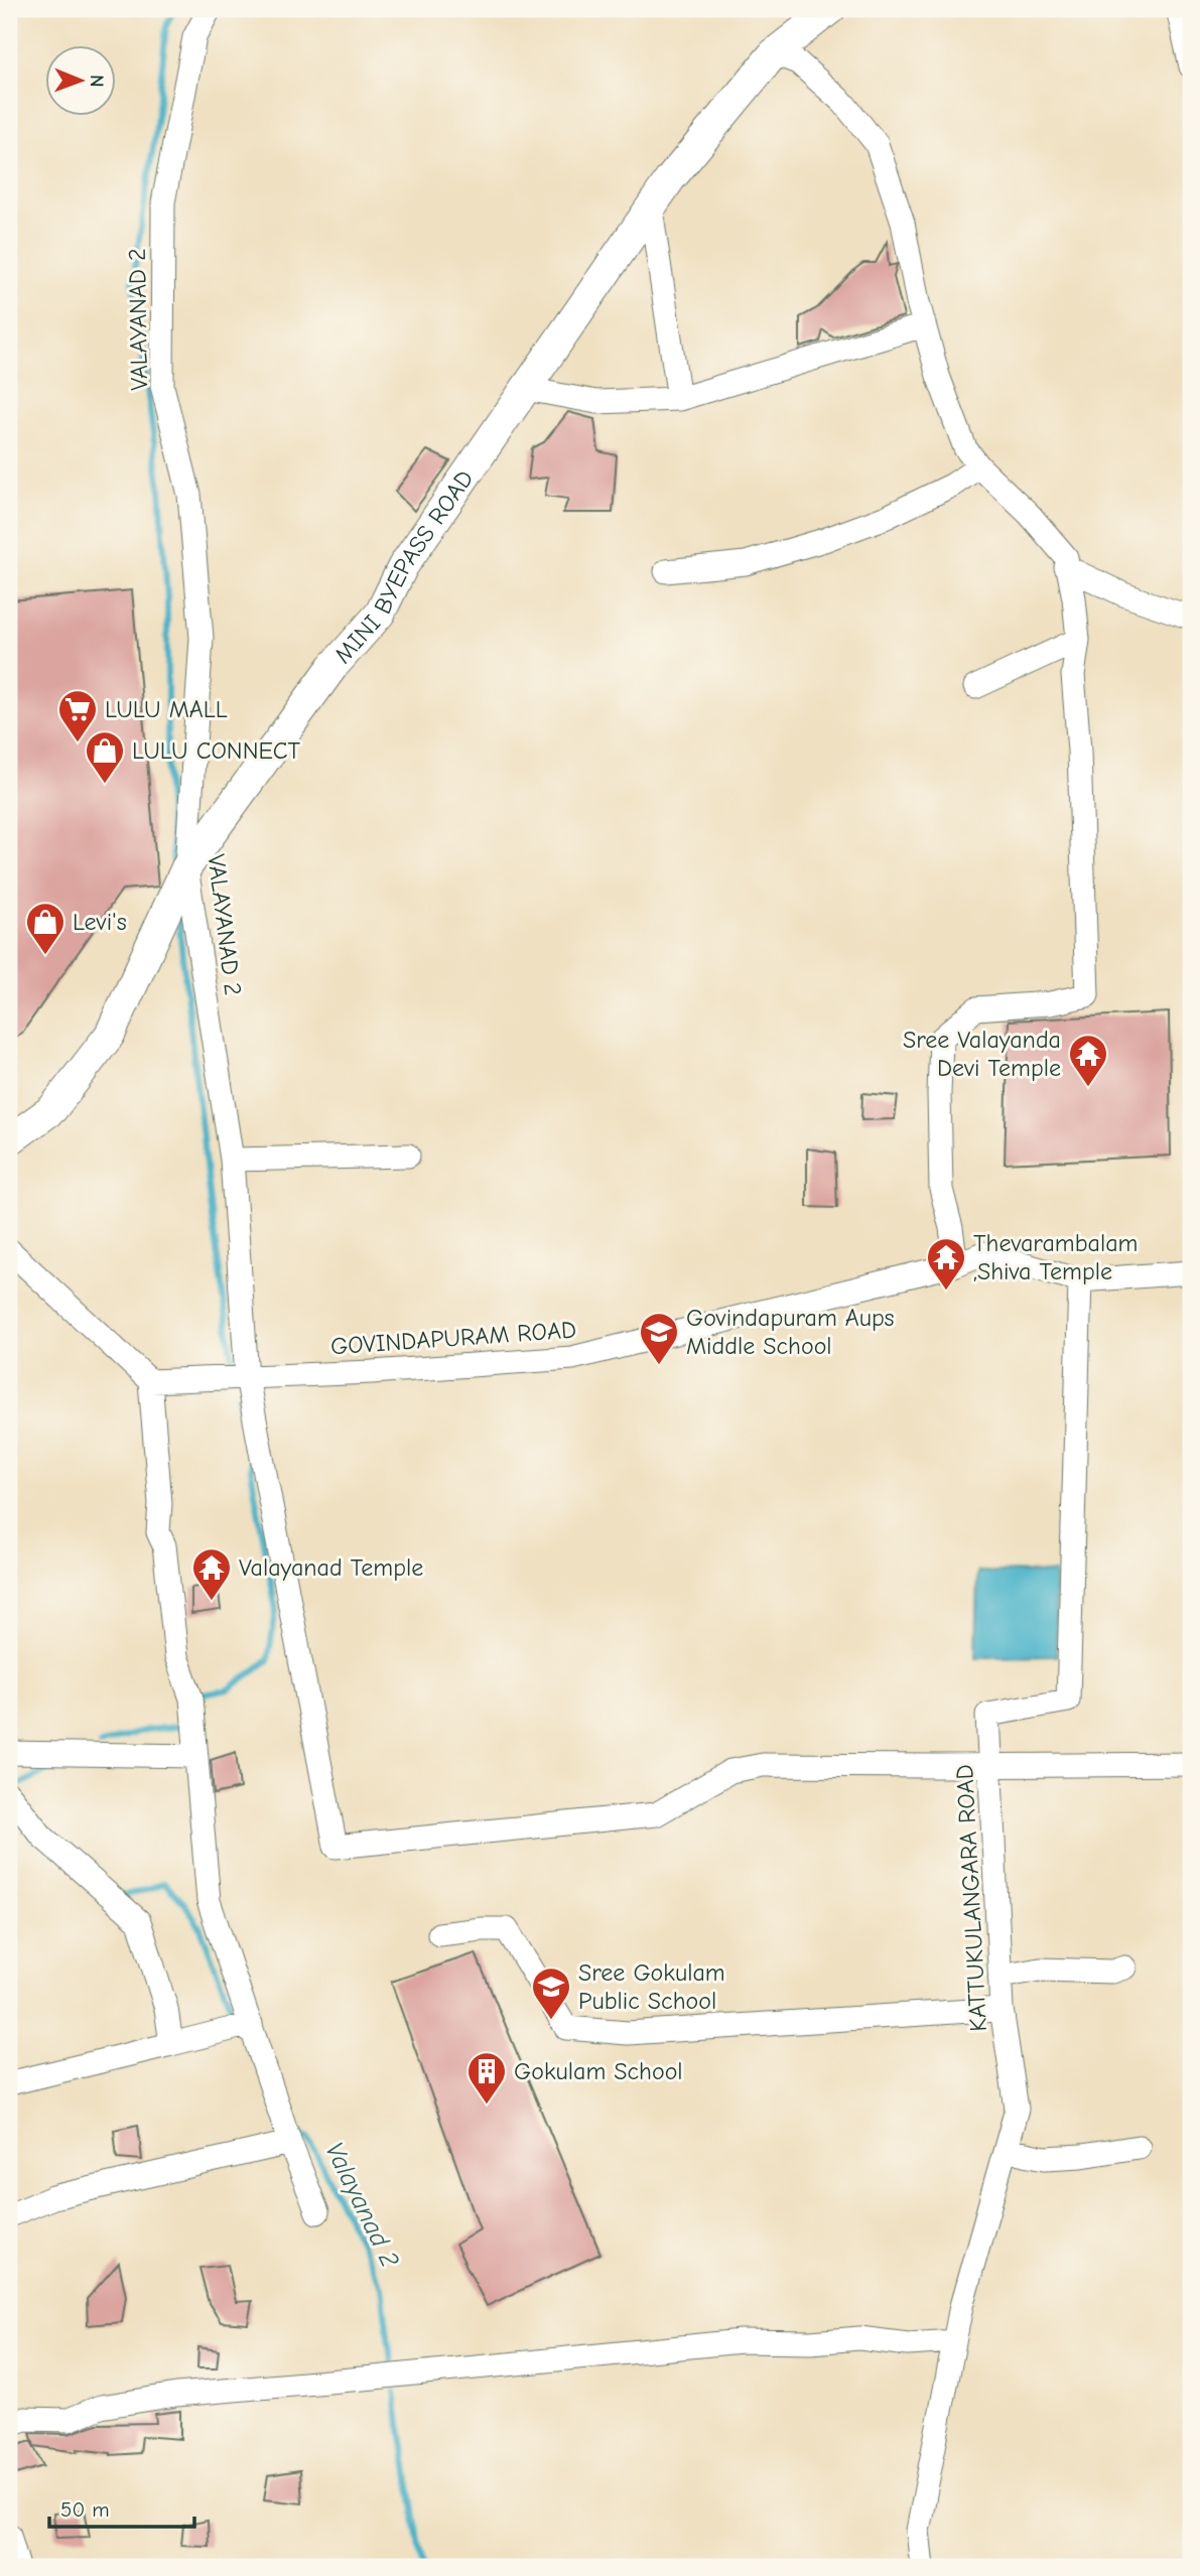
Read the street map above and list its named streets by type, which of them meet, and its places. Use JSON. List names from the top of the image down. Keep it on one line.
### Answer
{"streets":{"main road":["MINI BYEPASS ROAD"],"street":["VALAYANAD 2","GOVINDAPURAM ROAD","KATTUKULANGARA ROAD"]},"crossings":[["VALAYANAD 2","MINI BYEPASS ROAD"],["VALAYANAD 2","GOVINDAPURAM ROAD"],["VALAYANAD 2","KATTUKULANGARA ROAD"],["GOVINDAPURAM ROAD","KATTUKULANGARA ROAD"]],"water":["Valayanad 2"],"places":{"supermarket":["LULU MALL"],"shop":["LULU CONNECT","Levi's"],"temple":["Sree Valayanda Devi Temple","Thevarambalam ,Shiva Temple","Valayanad Temple"],"school or university":["Govindapuram Aups Middle School","Sree Gokulam Public School"],"building":["Gokulam School"]},"scale_bar":"50 m","north":"right"}
